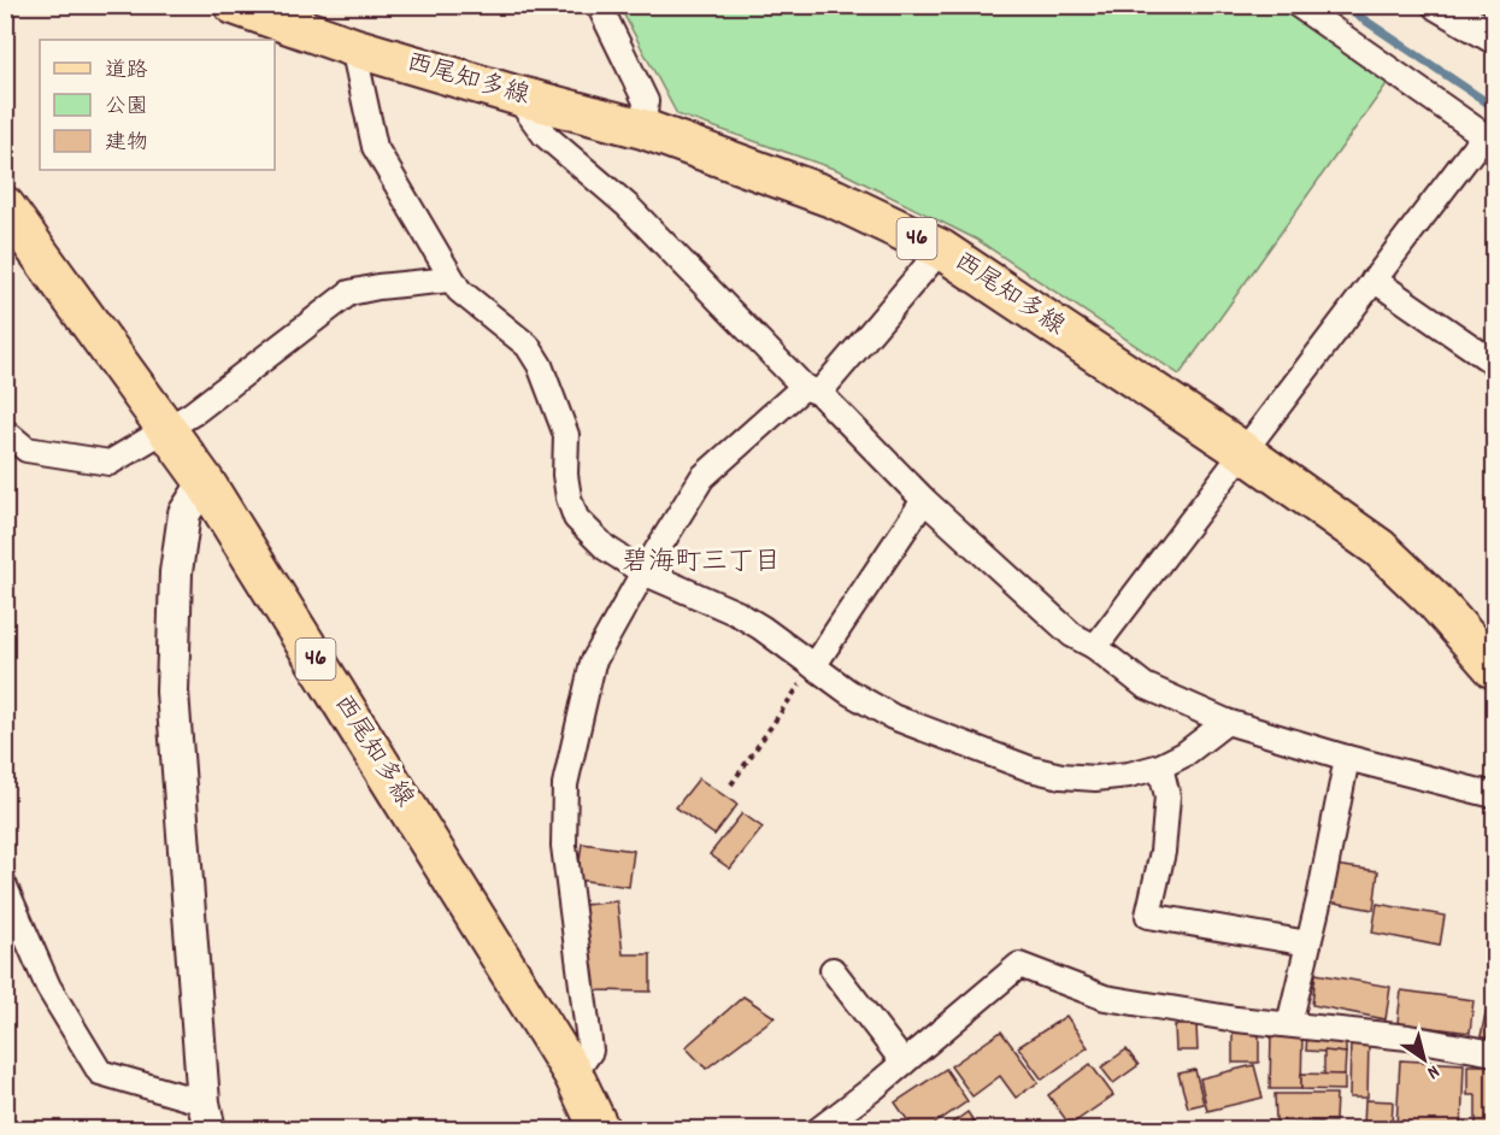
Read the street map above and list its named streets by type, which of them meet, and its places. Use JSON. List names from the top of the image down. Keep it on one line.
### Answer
{"streets":{"main road":["西尾知多線","46"]},"districts":["碧海町三丁目"],"legend":["道路","公園","建物"],"north":"bottom right"}
